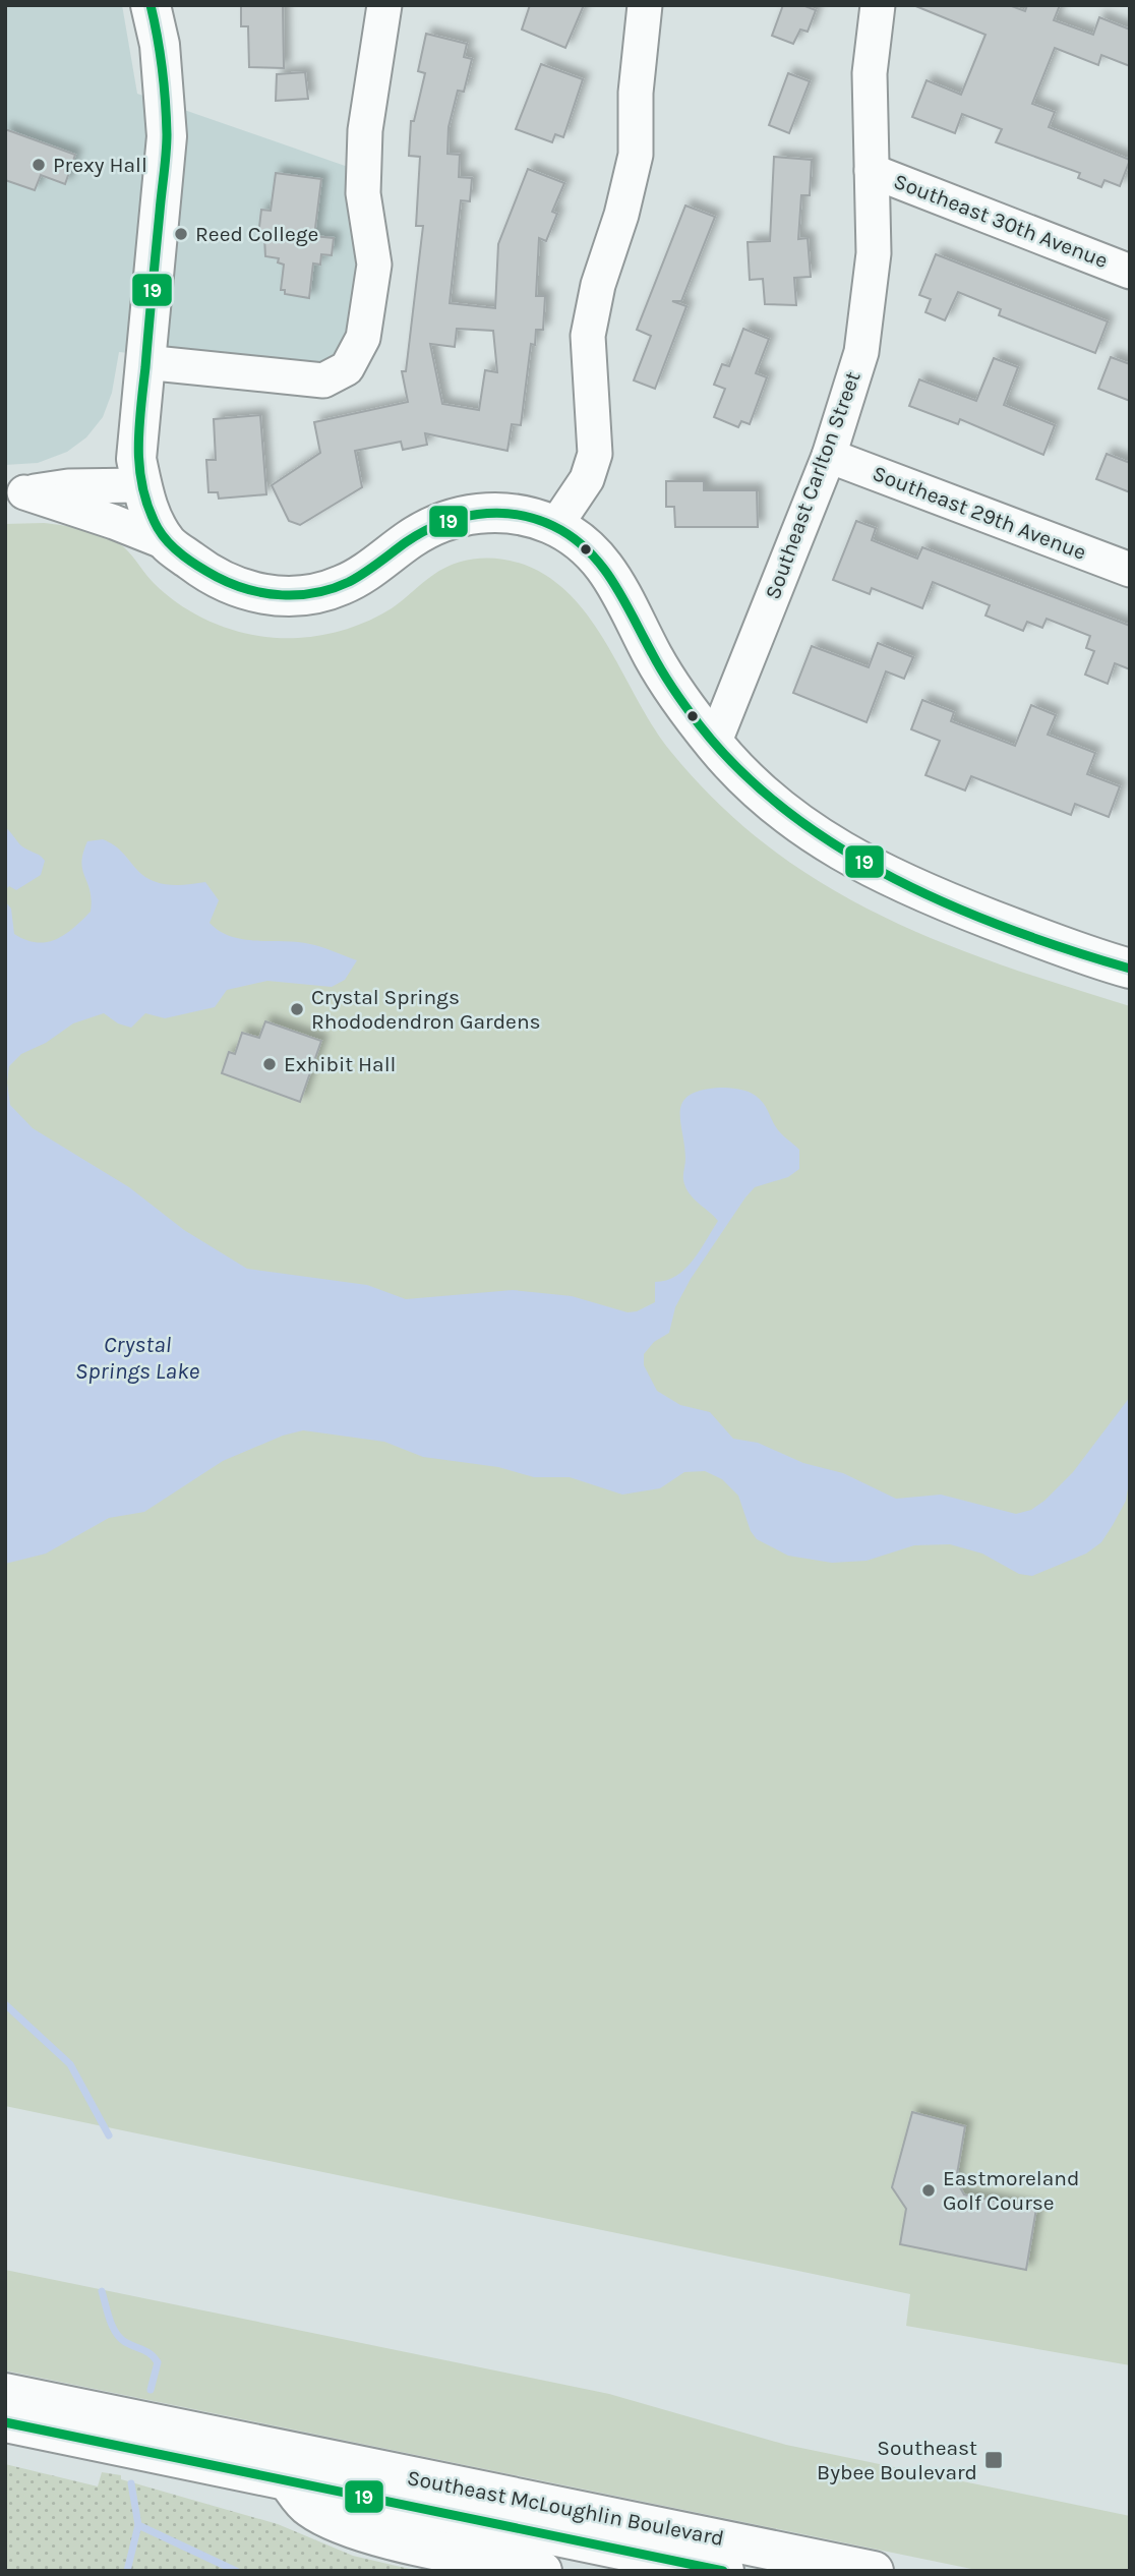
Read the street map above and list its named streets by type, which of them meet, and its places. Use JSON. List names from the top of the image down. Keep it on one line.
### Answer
{"streets":{"main road":["Southeast McLoughlin Boulevard"],"street":["Southeast 30th Avenue","Southeast Carlton Street","Southeast 29th Avenue"]},"crossings":[["Southeast 30th Avenue","Southeast Carlton Street"],["Southeast Carlton Street","Southeast 29th Avenue"]],"water":["Crystal Springs Lake"],"places":{"other":["Prexy Hall","Reed College","Crystal Springs Rhododendron Gardens","Exhibit Hall","Eastmoreland Golf Course"],"transit":["Southeast Bybee Boulevard"]},"lines":["transit line 19"]}
